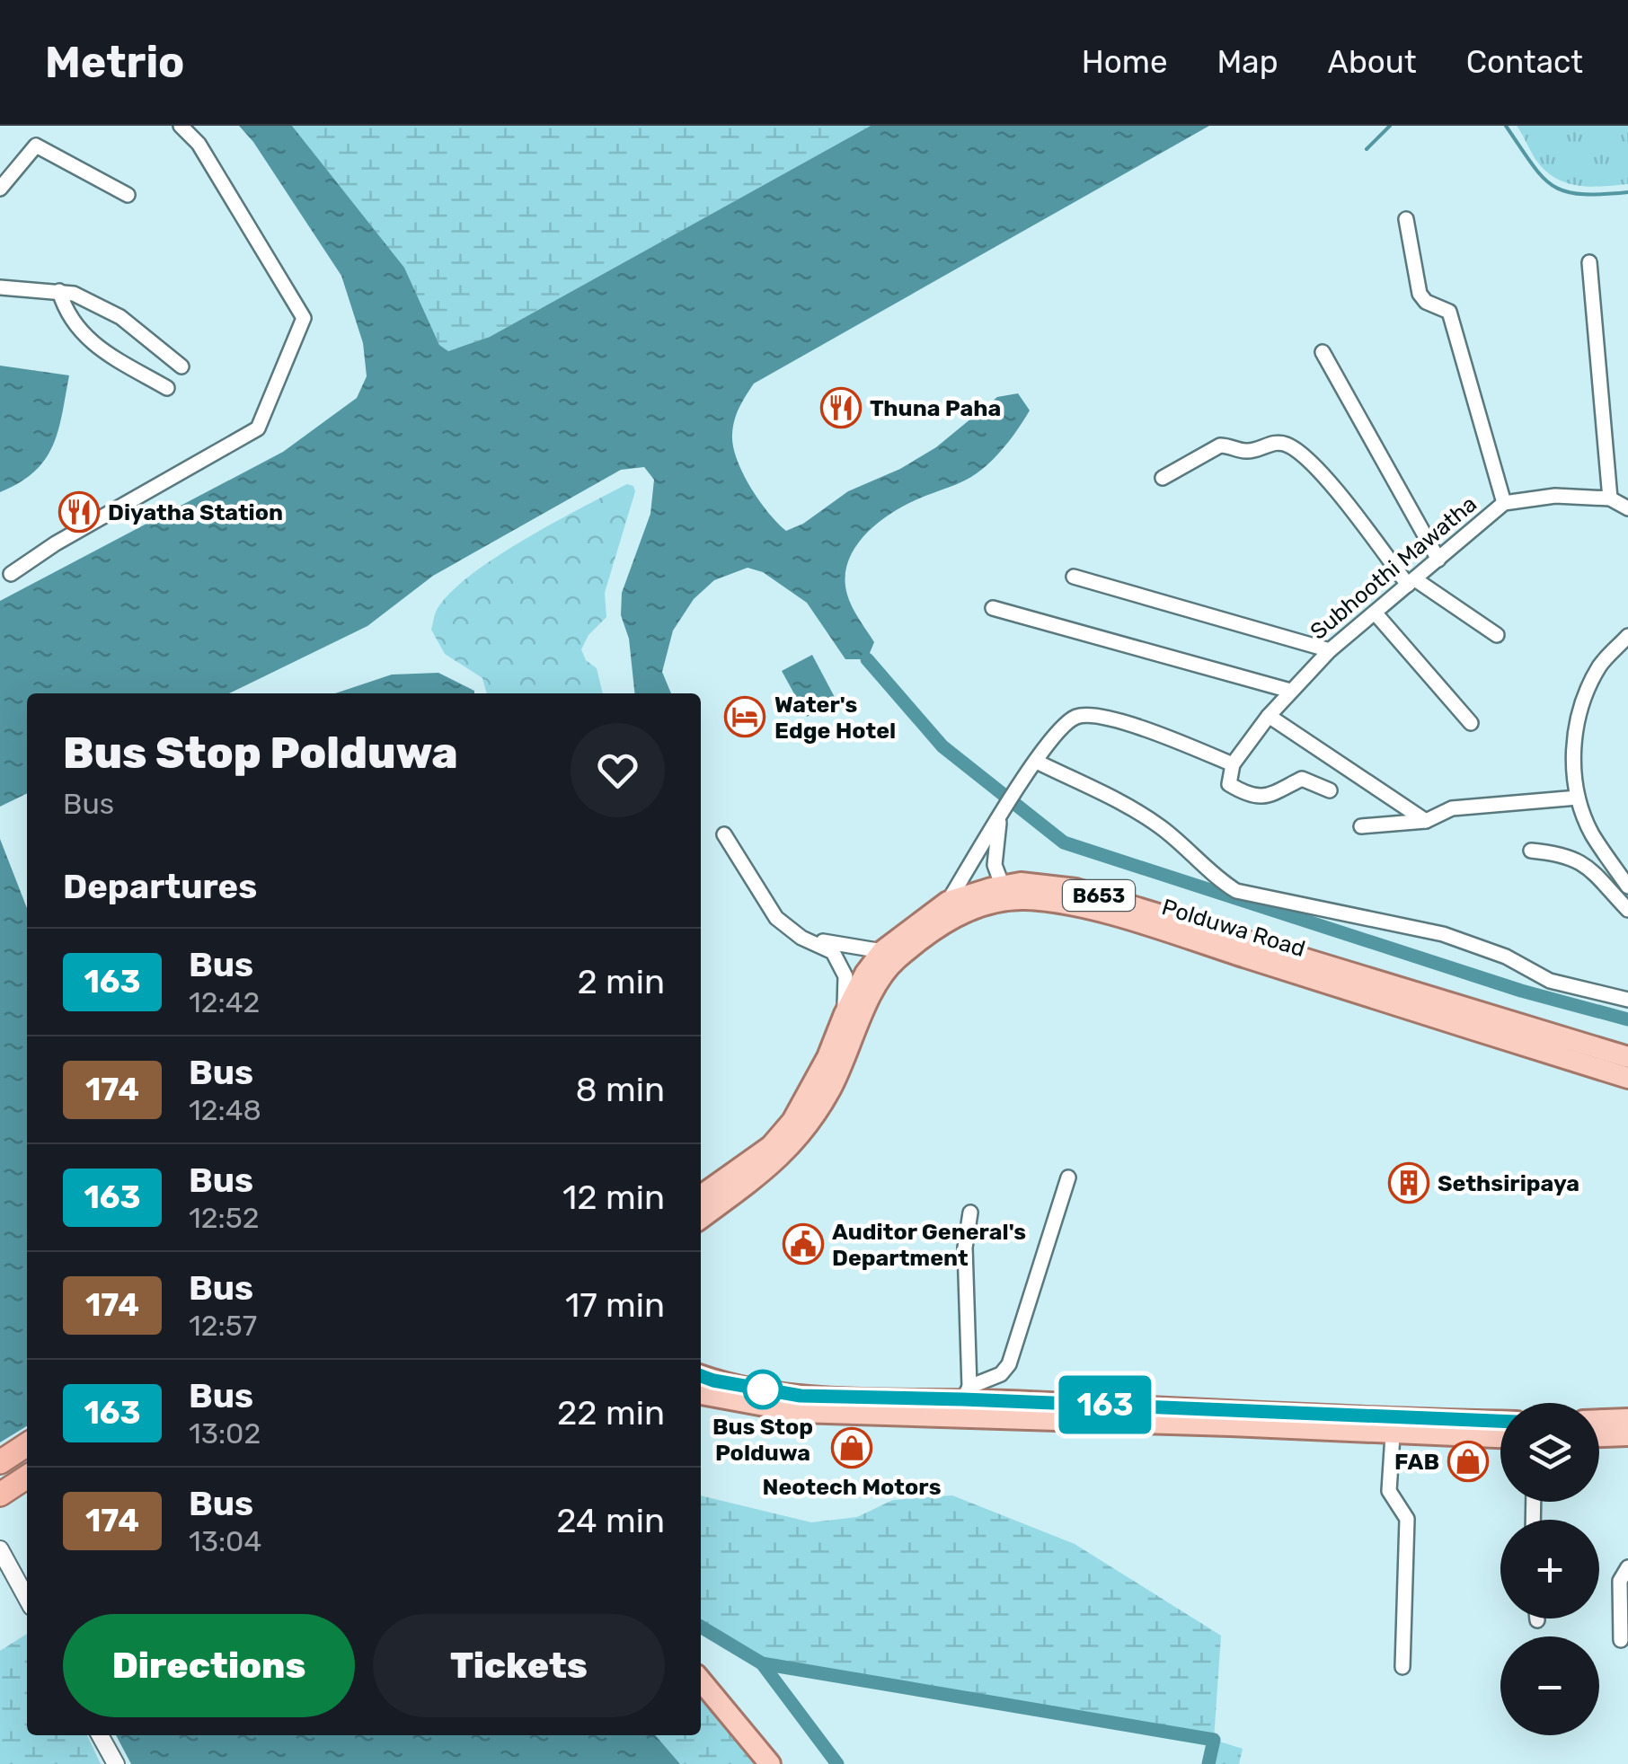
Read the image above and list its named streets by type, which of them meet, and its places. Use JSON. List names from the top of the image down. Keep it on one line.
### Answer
{"streets":{"main road":["B653","Polduwa Road"],"street":["Subhoothi Mawatha"]},"places":{"restaurant":["Thuna Paha","Diyatha Station"],"hotel":["Water's Edge Hotel"],"building":["Sethsiripaya"],"public building":["Auditor General's Department"],"other":["Bus Stop Polduwa"],"shop":["Neotech Motors","FAB"]},"lines":["bus line 163"],"page":{"header":"Metrio","nav":["Home","Map","About","Contact"],"on_map":"163","heading":[["Bus Stop Polduwa","Bus"],"Departures"],"list":[{"mark":"163","name":"Bus","note":"12:42","value":"2 min"},{"mark":"174","name":"Bus","note":"12:48","value":"8 min"},{"mark":"163","name":"Bus","note":"12:52","value":"12 min"},{"mark":"174","name":"Bus","note":"12:57","value":"17 min"},{"mark":"163","name":"Bus","note":"13:02","value":"22 min"},{"mark":"174","name":"Bus","note":"13:04","value":"24 min"}],"map_buttons":["+","−"],"buttons":["Directions","Tickets"]}}
